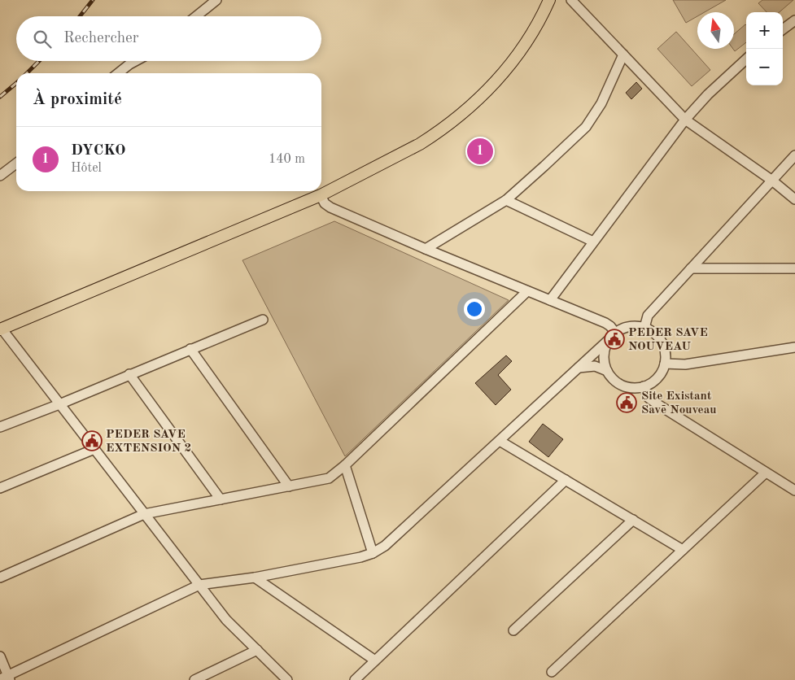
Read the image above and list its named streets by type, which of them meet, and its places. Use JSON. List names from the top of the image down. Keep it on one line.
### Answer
{"places":{"public building":["PEDER SAVE NOUVEAU","Site Existant Savē Nouveau","PEDER SAVE EXTENSION 2"]},"north":"top","page":{"map_buttons":["+","−"],"search":"Rechercher","heading":"À proximité","list":[{"mark":"1","name":"DYCKO","note":"Hôtel","value":"140 m"}],"pins":"1"}}
